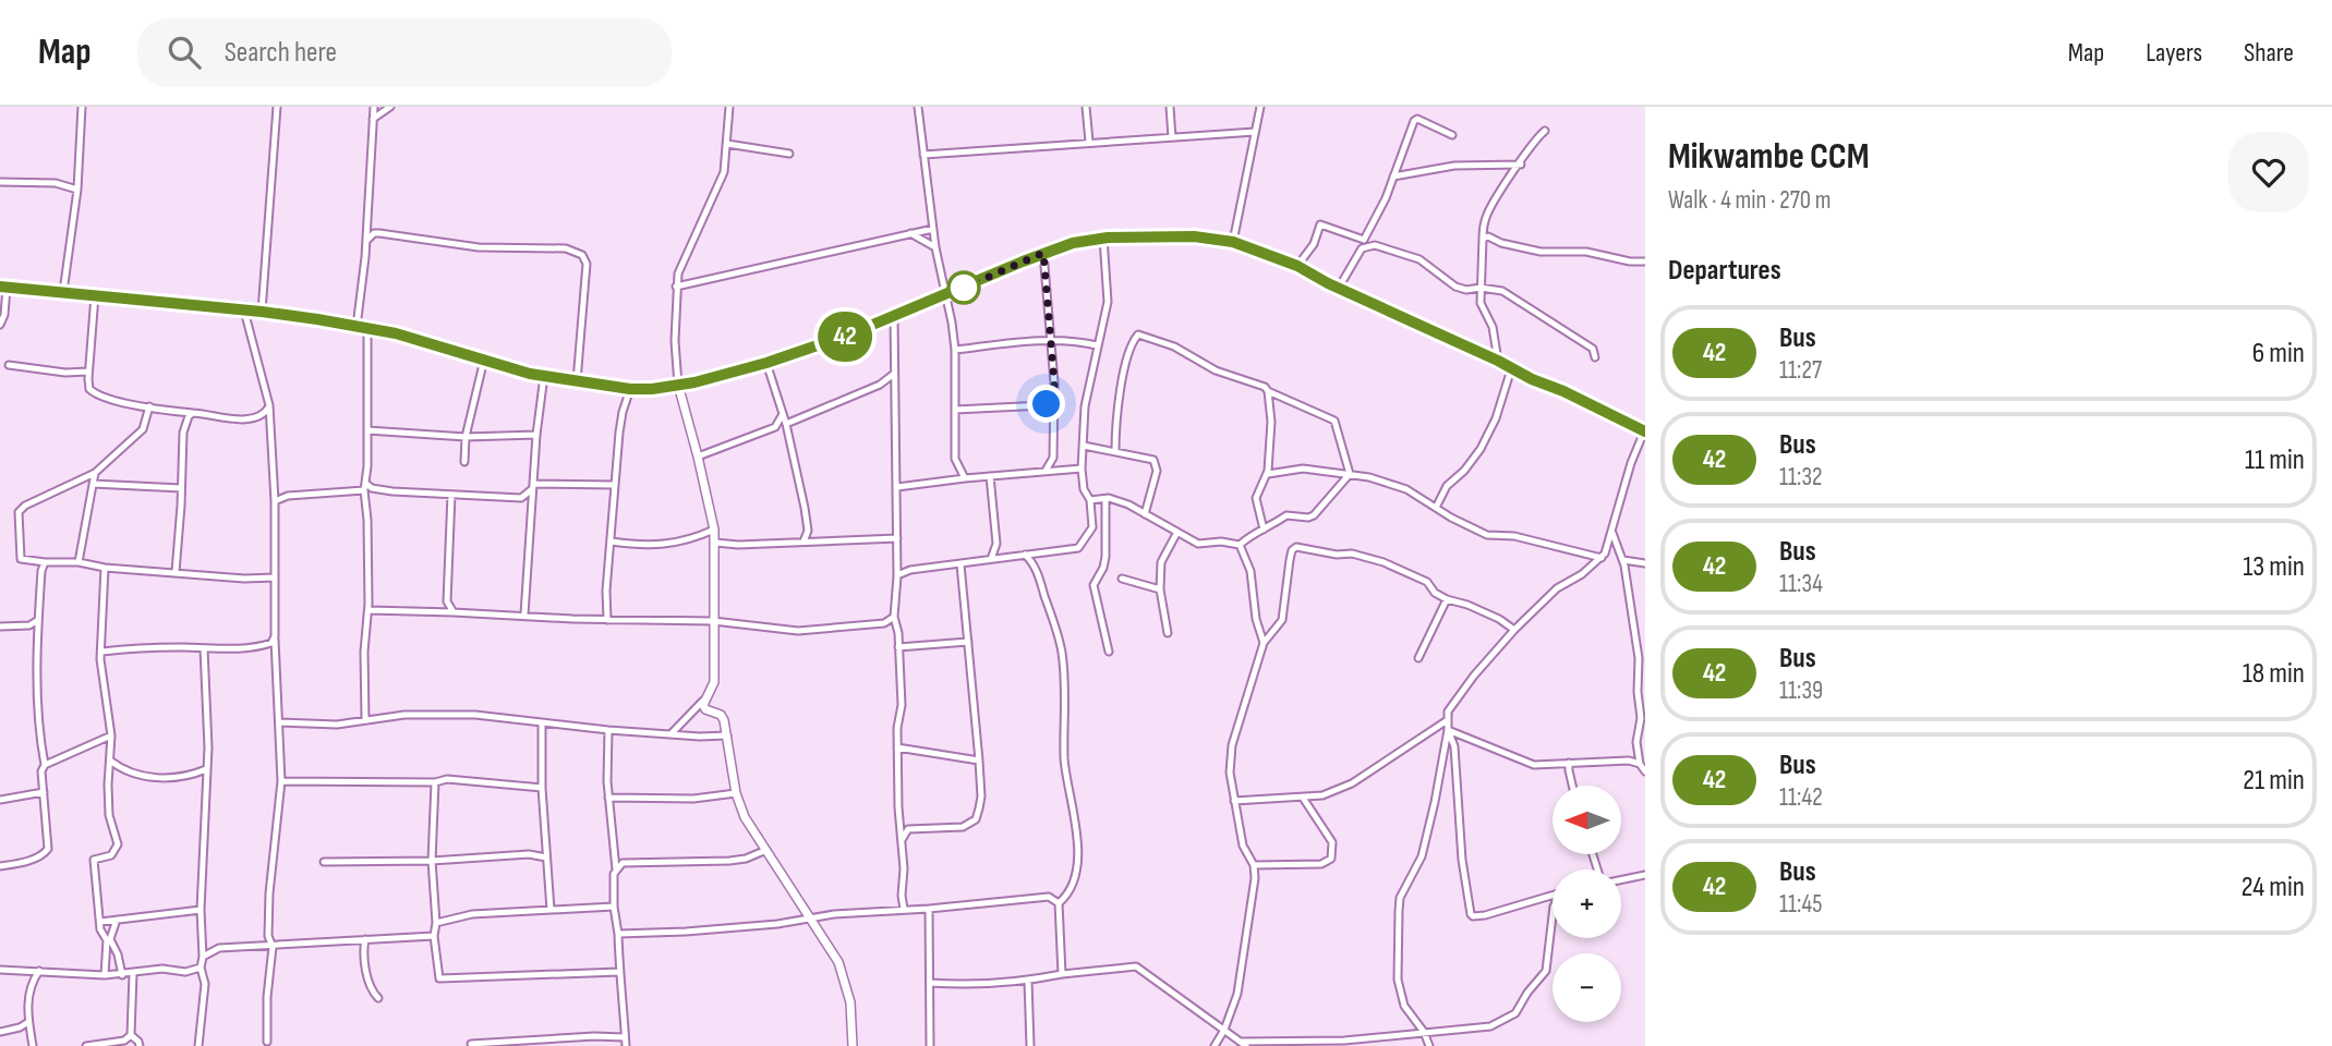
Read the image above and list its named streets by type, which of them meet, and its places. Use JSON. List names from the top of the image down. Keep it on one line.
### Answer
{"lines":["bus line 42"],"north":"left","page":{"header":"Map","search":"Search here","nav":["Map","Layers","Share"],"on_map":"42","heading":[["Mikwambe CCM","Walk · 4 min · 270 m"],"Departures"],"list":[{"mark":"42","name":"Bus","note":"11:27","value":"6 min"},{"mark":"42","name":"Bus","note":"11:32","value":"11 min"},{"mark":"42","name":"Bus","note":"11:34","value":"13 min"},{"mark":"42","name":"Bus","note":"11:39","value":"18 min"},{"mark":"42","name":"Bus","note":"11:42","value":"21 min"},{"mark":"42","name":"Bus","note":"11:45","value":"24 min"}],"map_buttons":["+","−"]}}
